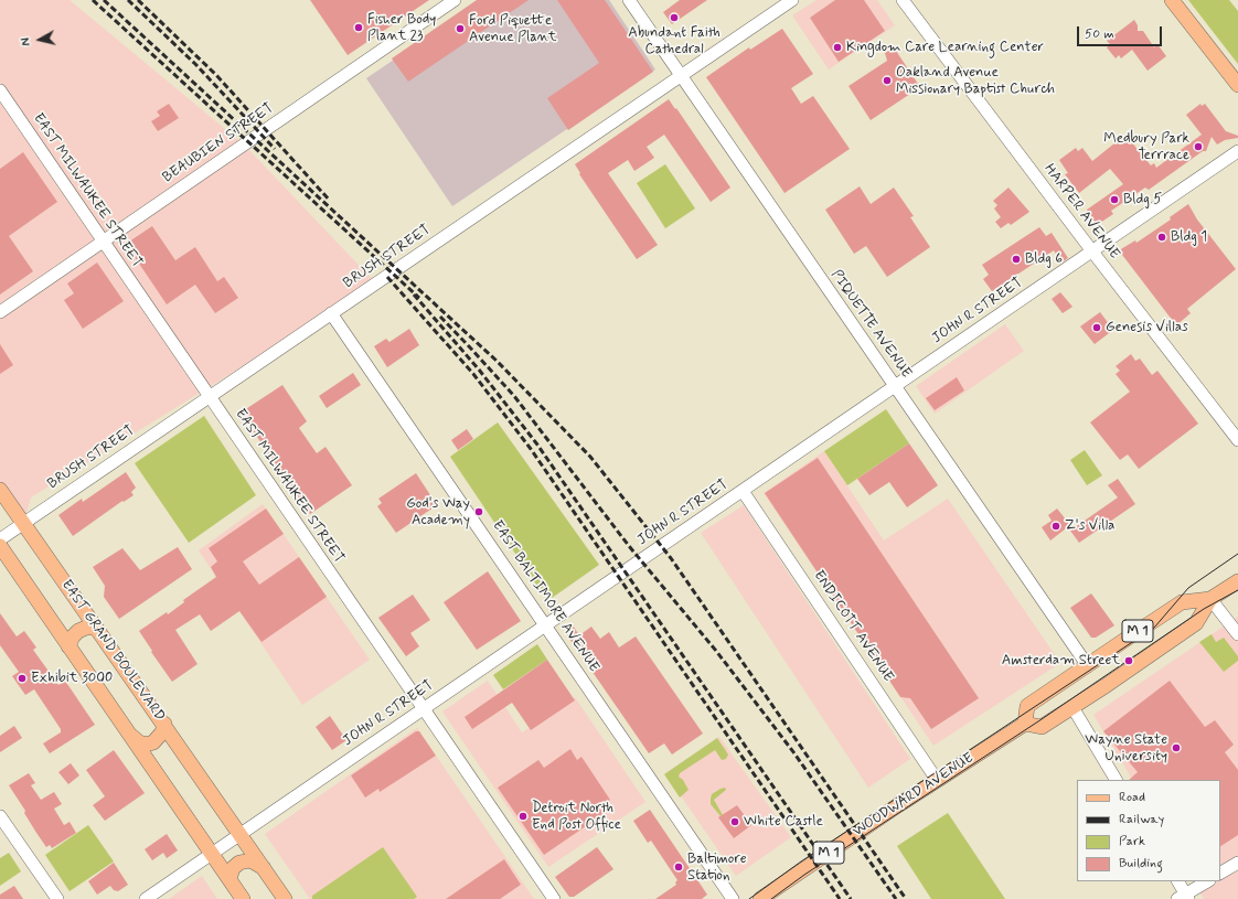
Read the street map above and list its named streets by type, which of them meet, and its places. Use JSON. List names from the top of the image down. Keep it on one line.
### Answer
{"streets":{"main road":["M 1","EAST GRAND BOULEVARD","WOODWARD AVENUE"],"street":["BEAUBIEN STREET","EAST MILWAUKEE STREET","HARPER AVENUE","BRUSH STREET","JOHN R STREET","PIQUETTE AVENUE","EAST BALTIMORE AVENUE","ENDICOTT AVENUE"]},"crossings":[["BEAUBIEN STREET","EAST MILWAUKEE STREET"],["EAST MILWAUKEE STREET","BRUSH STREET"],["EAST MILWAUKEE STREET","JOHN R STREET"],["HARPER AVENUE","JOHN R STREET"],["BRUSH STREET","PIQUETTE AVENUE"],["BRUSH STREET","EAST BALTIMORE AVENUE"],["BRUSH STREET","EAST GRAND BOULEVARD"],["JOHN R STREET","PIQUETTE AVENUE"],["JOHN R STREET","EAST BALTIMORE AVENUE"],["JOHN R STREET","ENDICOTT AVENUE"],["JOHN R STREET","EAST GRAND BOULEVARD"],["PIQUETTE AVENUE","M 1"],["ENDICOTT AVENUE","WOODWARD AVENUE"],["M 1","WOODWARD AVENUE"]],"places":["Abundant Faith Cathedral","Fisher Body Plant 23","Ford Piquette Avenue Plant","Kingdom Care Learning Center","Oakland Avenue Missionary Baptist Church","Medbury Park Terrrace","Bldg 5","Bldg 1","Bldg 6","Genesis Villas","God's Way Academy","Z's Villa","Amsterdam Street","Exhibit 3000","Wayne State University","Detroit North End Post Office","White Castle","Baltimore Station"],"legend":["Road","Railway","Park","Building"],"scale_bar":"50 m","north":"left"}
